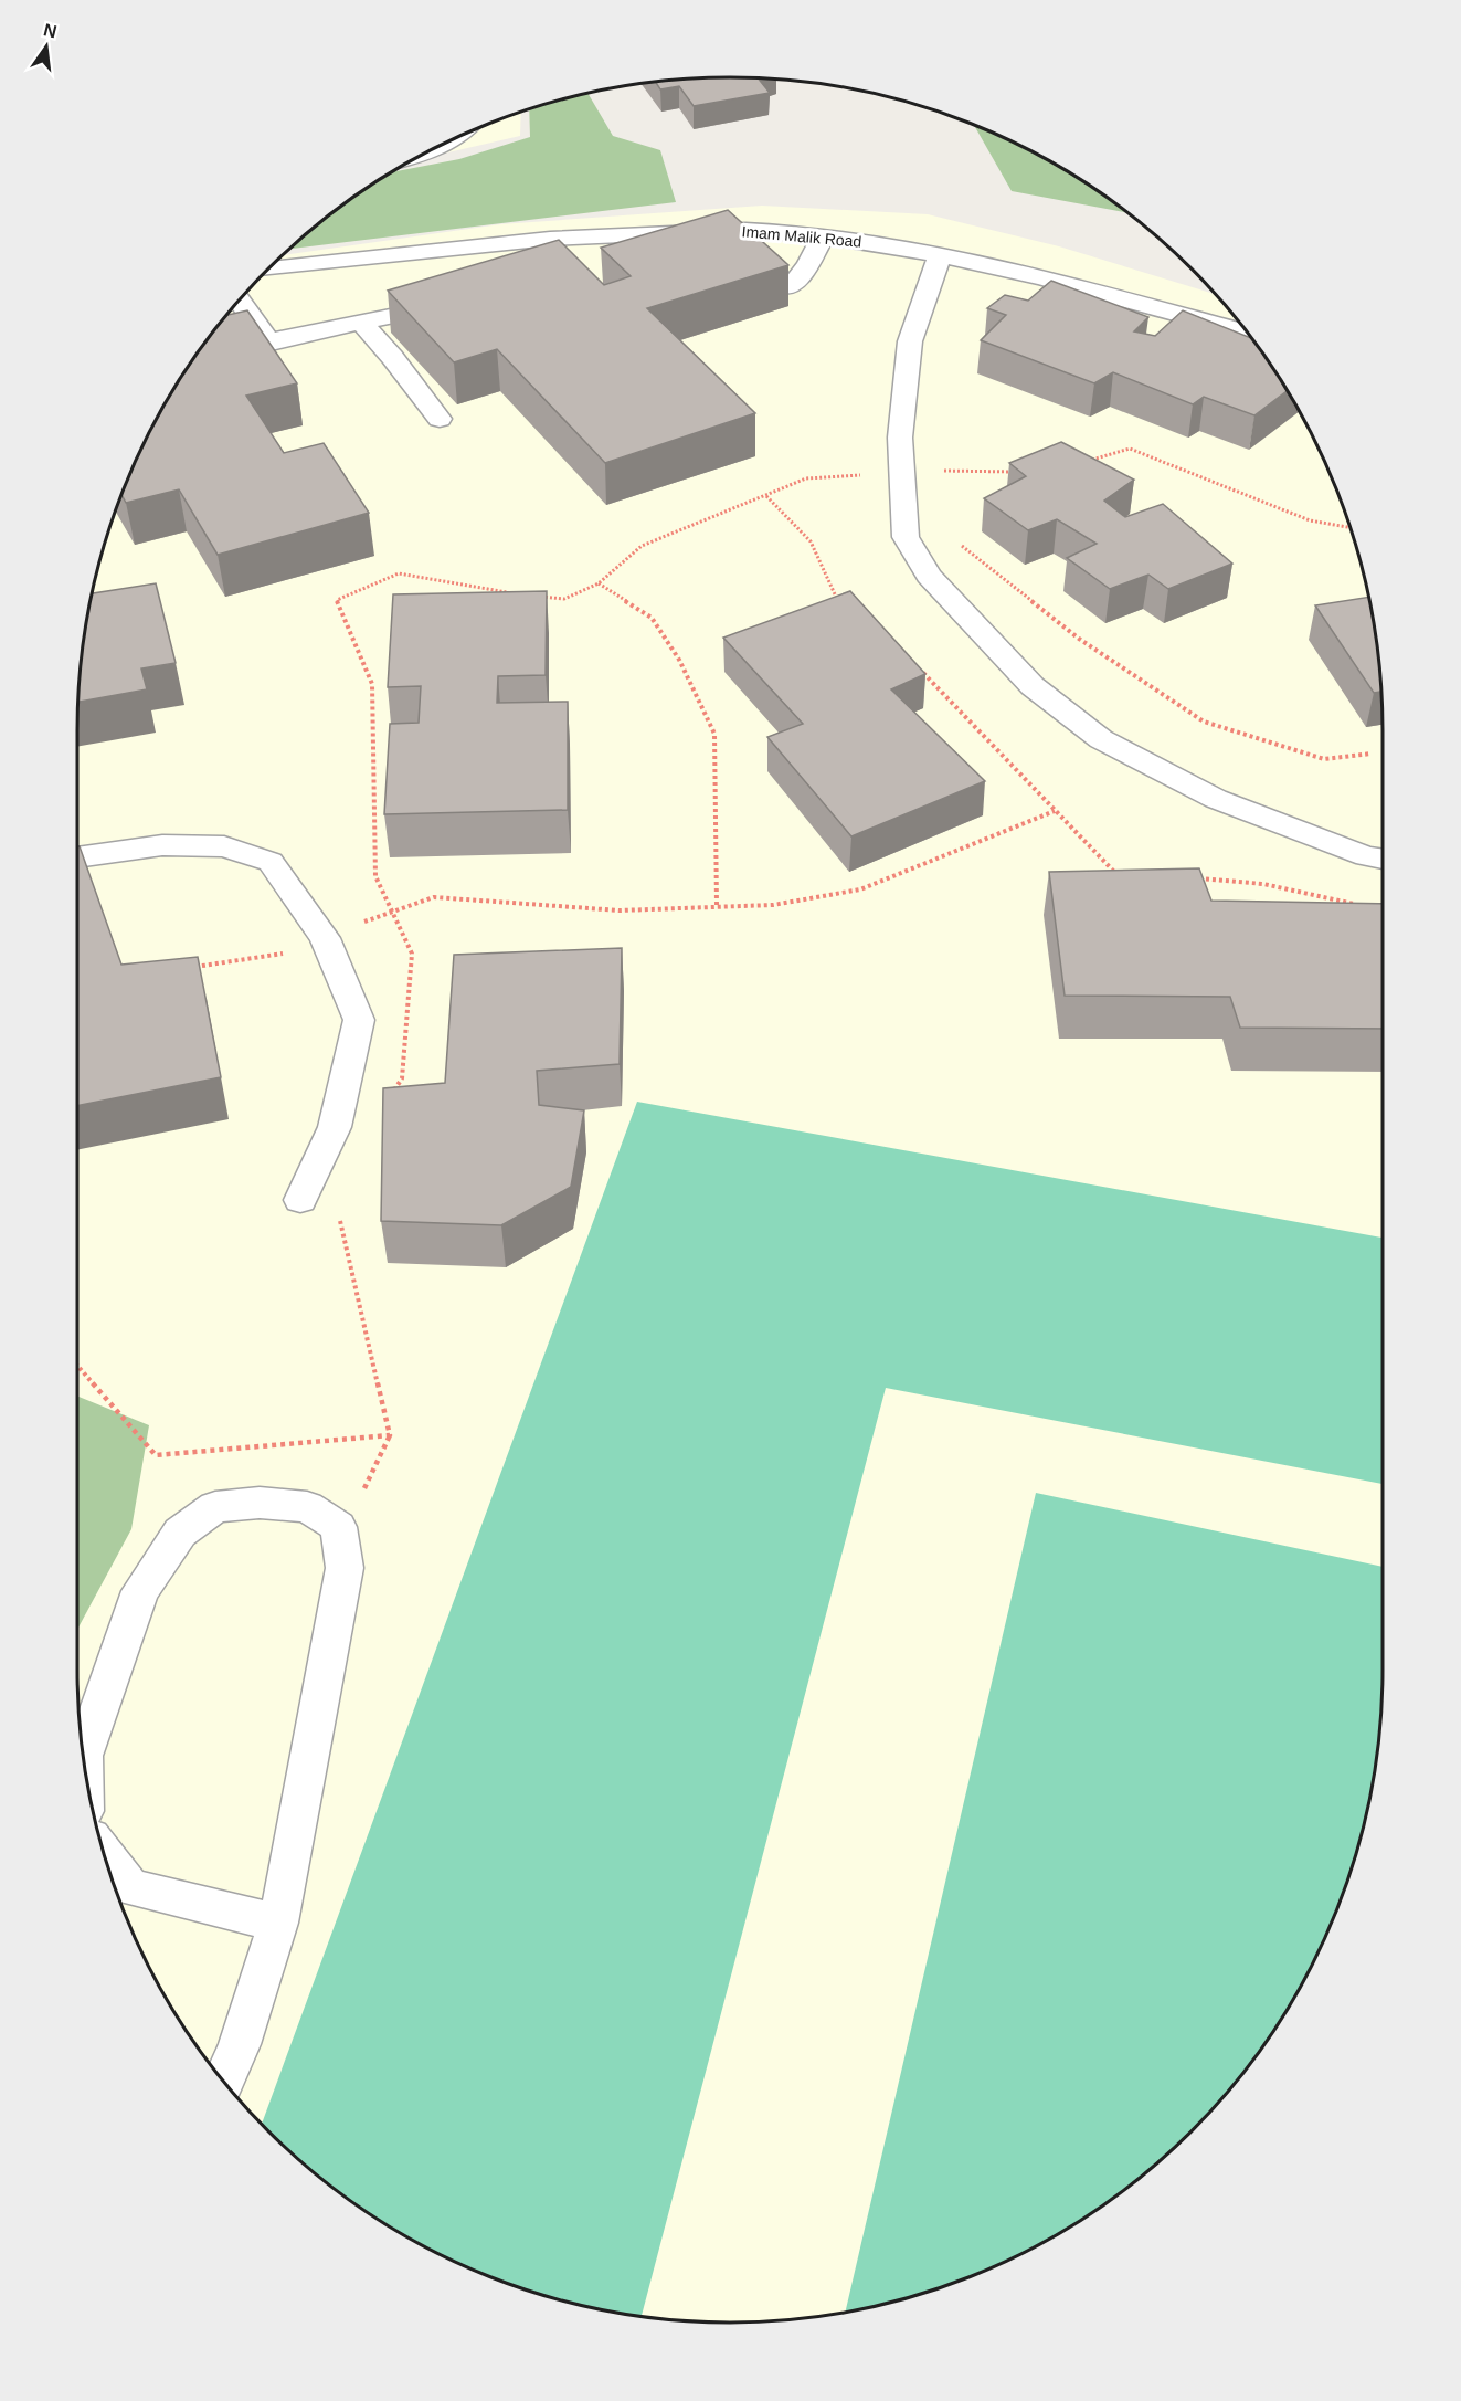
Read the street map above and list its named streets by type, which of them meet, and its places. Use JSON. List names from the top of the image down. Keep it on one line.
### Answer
{"streets":{"lane":["Imam Malik Road"]},"north":"top"}
